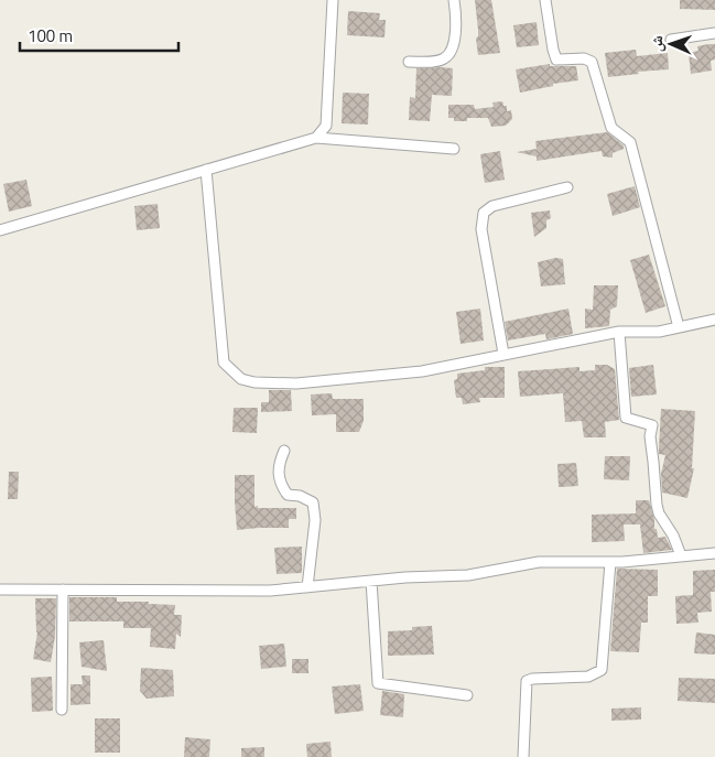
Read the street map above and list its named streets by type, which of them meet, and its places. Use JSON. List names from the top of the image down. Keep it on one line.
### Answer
{"scale_bar":"100 m","north":"left"}
